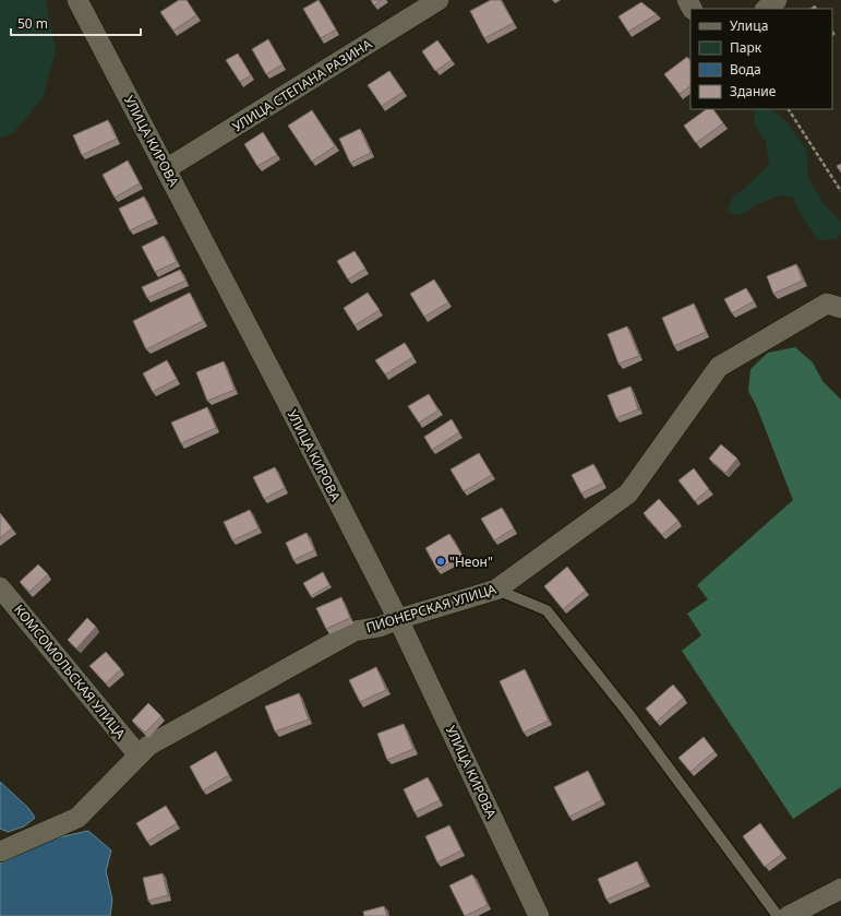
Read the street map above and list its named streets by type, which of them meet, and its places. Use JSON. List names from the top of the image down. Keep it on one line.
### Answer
{"streets":{"street":["УЛИЦА СТЕПАНА РАЗИНА","УЛИЦА КИРОВА","ПИОНЕРСКАЯ УЛИЦА","КОМСОМОЛЬСКАЯ УЛИЦА"]},"crossings":[["УЛИЦА СТЕПАНА РАЗИНА","УЛИЦА КИРОВА"],["УЛИЦА КИРОВА","ПИОНЕРСКАЯ УЛИЦА"],["ПИОНЕРСКАЯ УЛИЦА","КОМСОМОЛЬСКАЯ УЛИЦА"]],"places":["\"Неон\""],"legend":["Улица","Парк","Вода","Здание"],"scale_bar":"50 m"}
